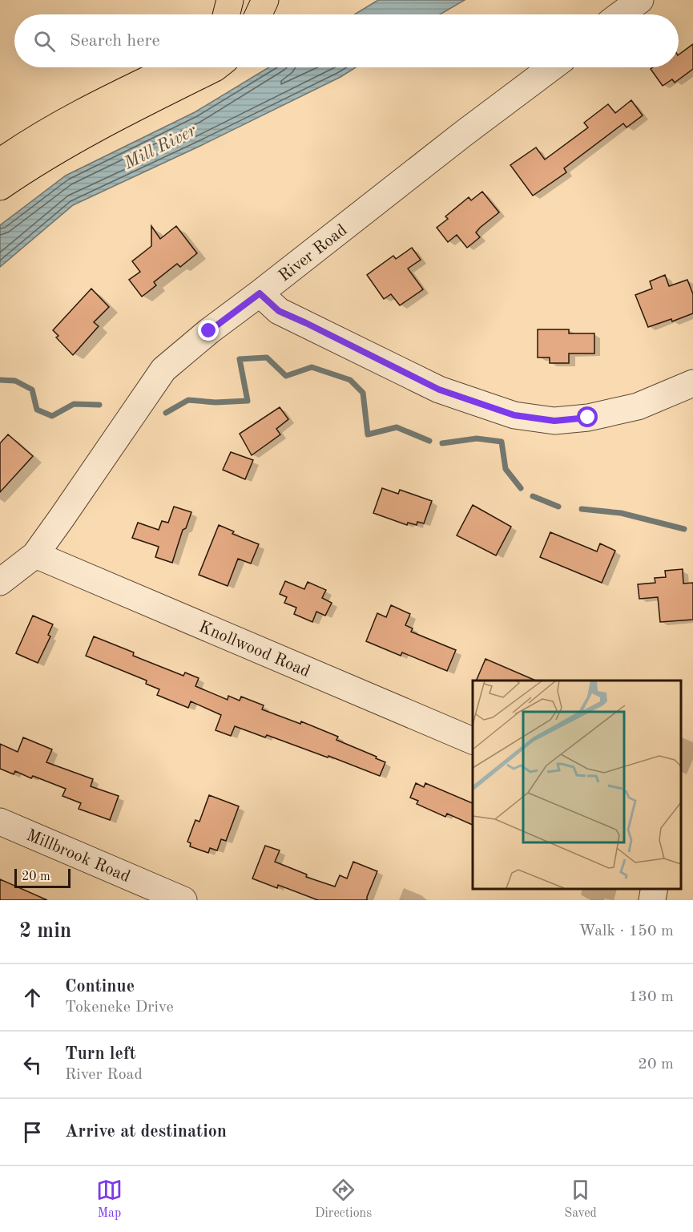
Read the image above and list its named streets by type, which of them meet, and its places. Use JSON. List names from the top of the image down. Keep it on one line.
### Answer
{"streets":{"street":["River Road","Knollwood Road","Millbrook Road"]},"crossings":[["River Road","Knollwood Road"]],"water":["Mill River"],"scale_bar":"20 m","page":{"search":"Search here","scale":"20 m","heading":["2 min","Walk · 150 m"],"list":[["Continue","Tokeneke Drive","130 m"],["Turn left","River Road","20 m"],"Arrive at destination"],"nav":["Map","Directions","Saved"]}}
